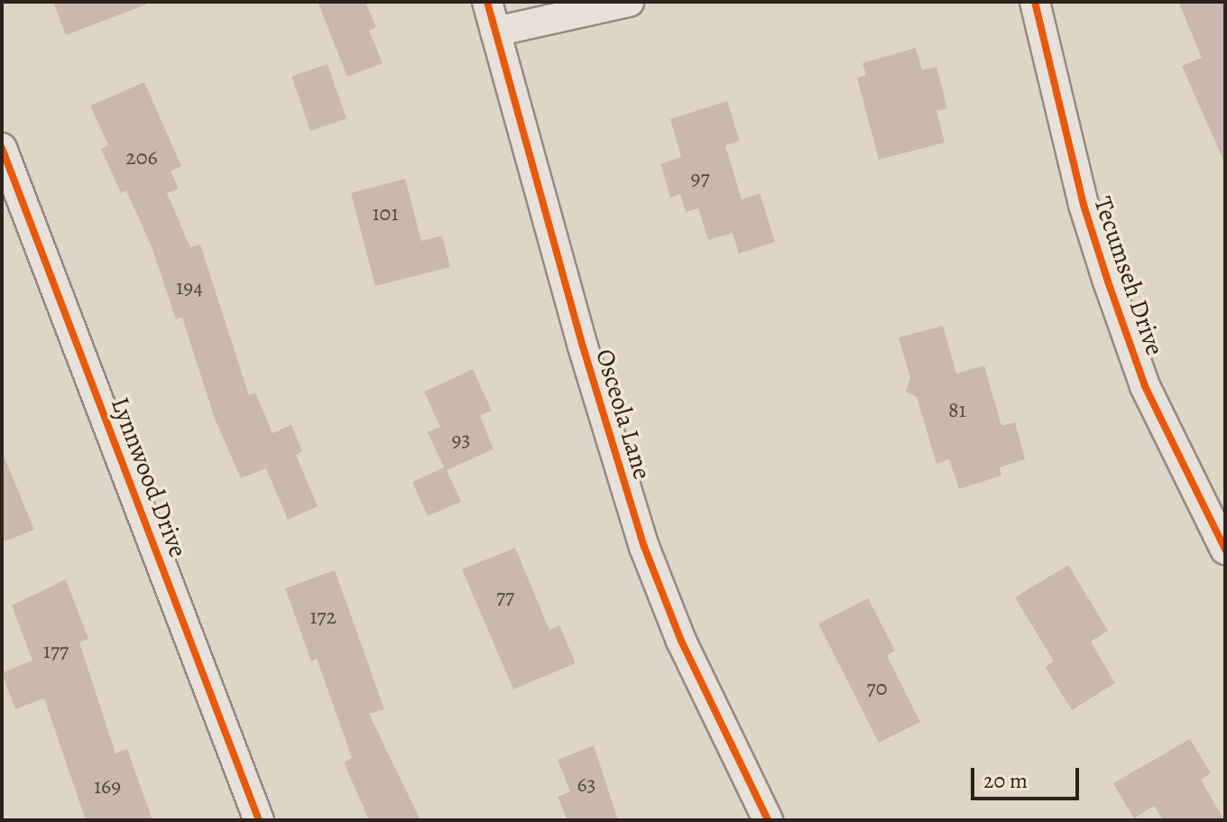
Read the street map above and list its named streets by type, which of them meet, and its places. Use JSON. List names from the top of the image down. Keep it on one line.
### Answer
{"streets":{"street":["Tecumseh Drive","Osceola Lane","Lynnwood Drive"]},"house_numbers":["206","97","101","194","81","93","77","172","177","70","63","169"],"scale_bar":"20 m"}
